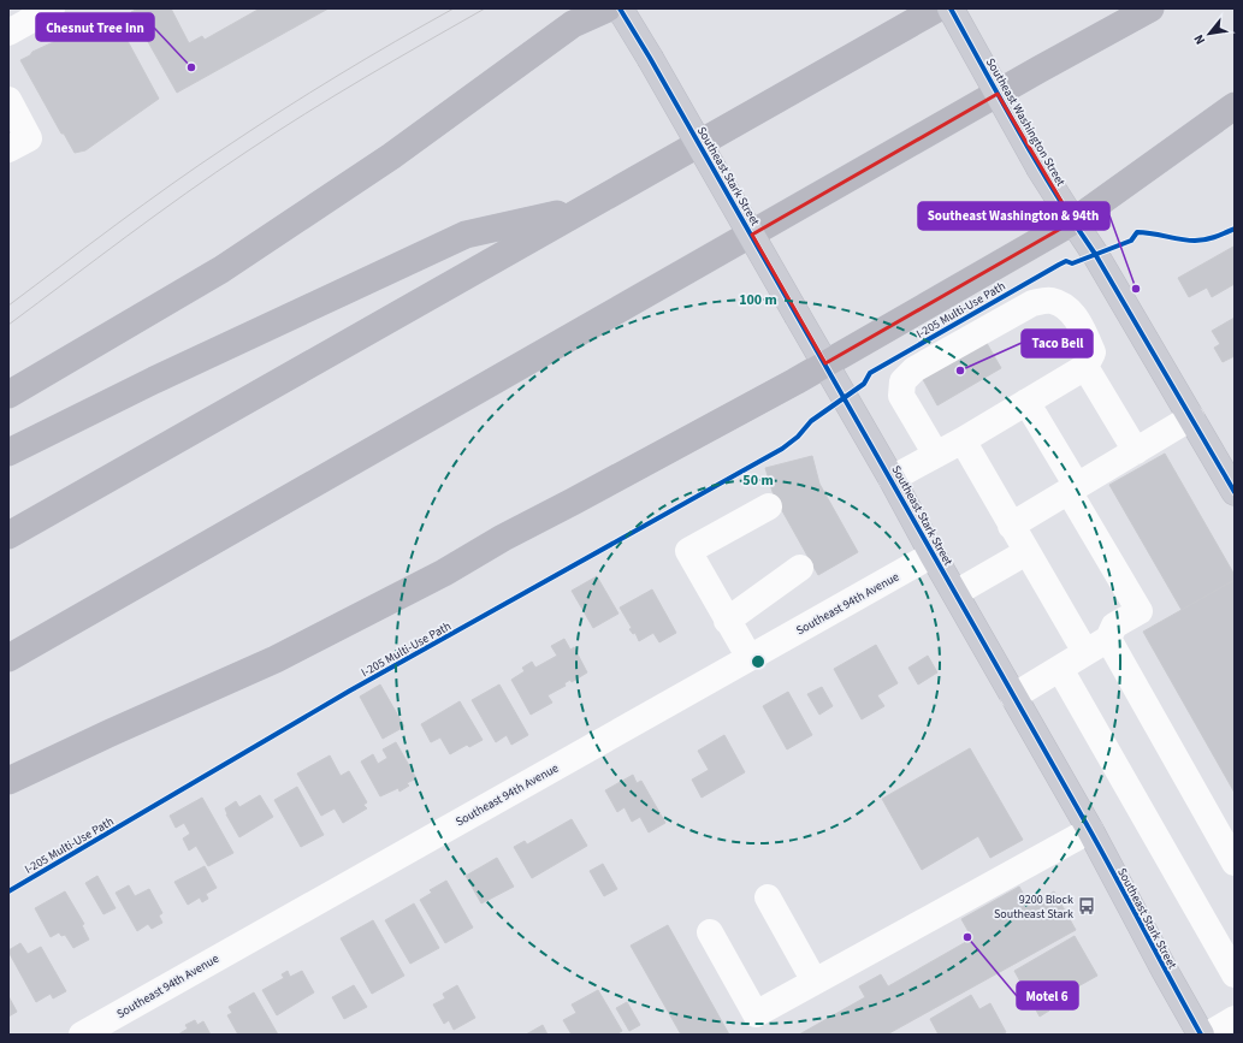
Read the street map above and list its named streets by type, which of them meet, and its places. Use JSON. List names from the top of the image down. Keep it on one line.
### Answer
{"streets":{"main road":["Southeast Washington Street","Southeast Stark Street"],"street":["Southeast 94th Avenue"],"cycle path":["I-205 Multi-Use Path"]},"crossings":[["Southeast Stark Street","Southeast 94th Avenue"]],"places":{"other":["Chesnut Tree Inn","Southeast Washington & 94th","Taco Bell","Motel 6"],"bus stop":["9200 Block Southeast Stark"]},"north":"bottom left","rings":["100 m","50 m"]}
